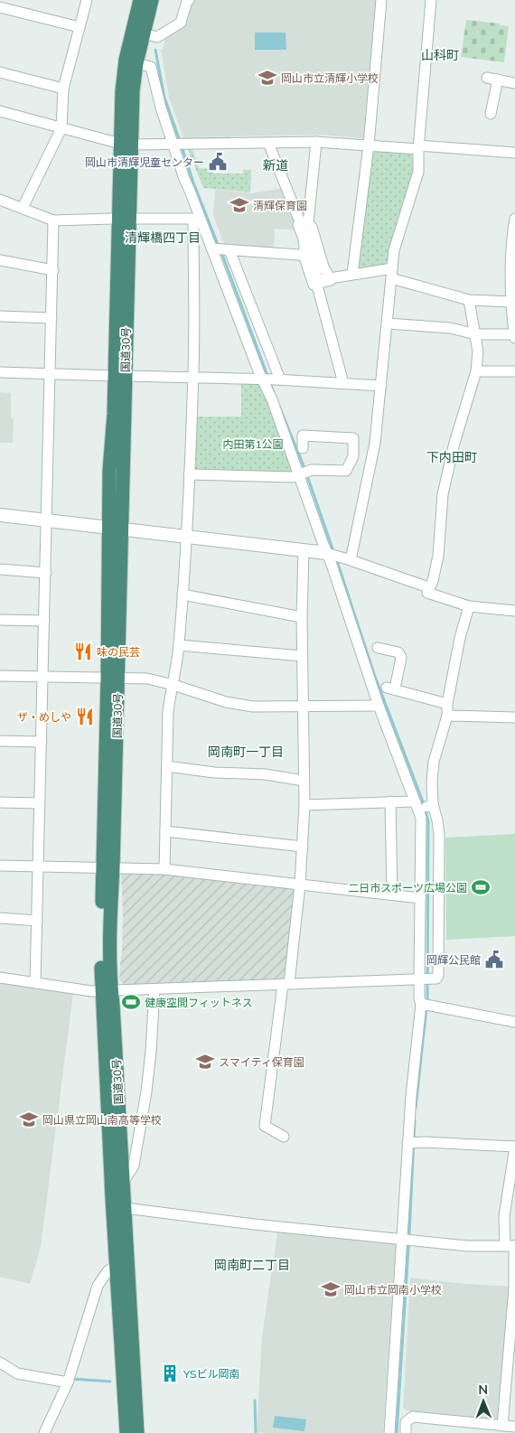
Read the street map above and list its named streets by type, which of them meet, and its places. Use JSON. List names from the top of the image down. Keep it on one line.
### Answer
{"streets":{"highway":["国道30号"]},"districts":["山科町","新道","清輝橋四丁目","下内田町","岡南町一丁目","岡南町二丁目"],"parks":["内田第1公園"],"places":{"school or university":["岡山市立清輝小学校","清輝保育園","スマイティ保育園","岡山県立岡山南高等学校","岡山市立岡南小学校"],"public building":["岡山市清輝児童センター","岡輝公民館"],"restaurant":["味の民芸","ザ・めしや"],"sports":["二日市スポーツ広場公園","健康空間フィットネス"],"building":["YSビル岡南"]},"north":"top"}
